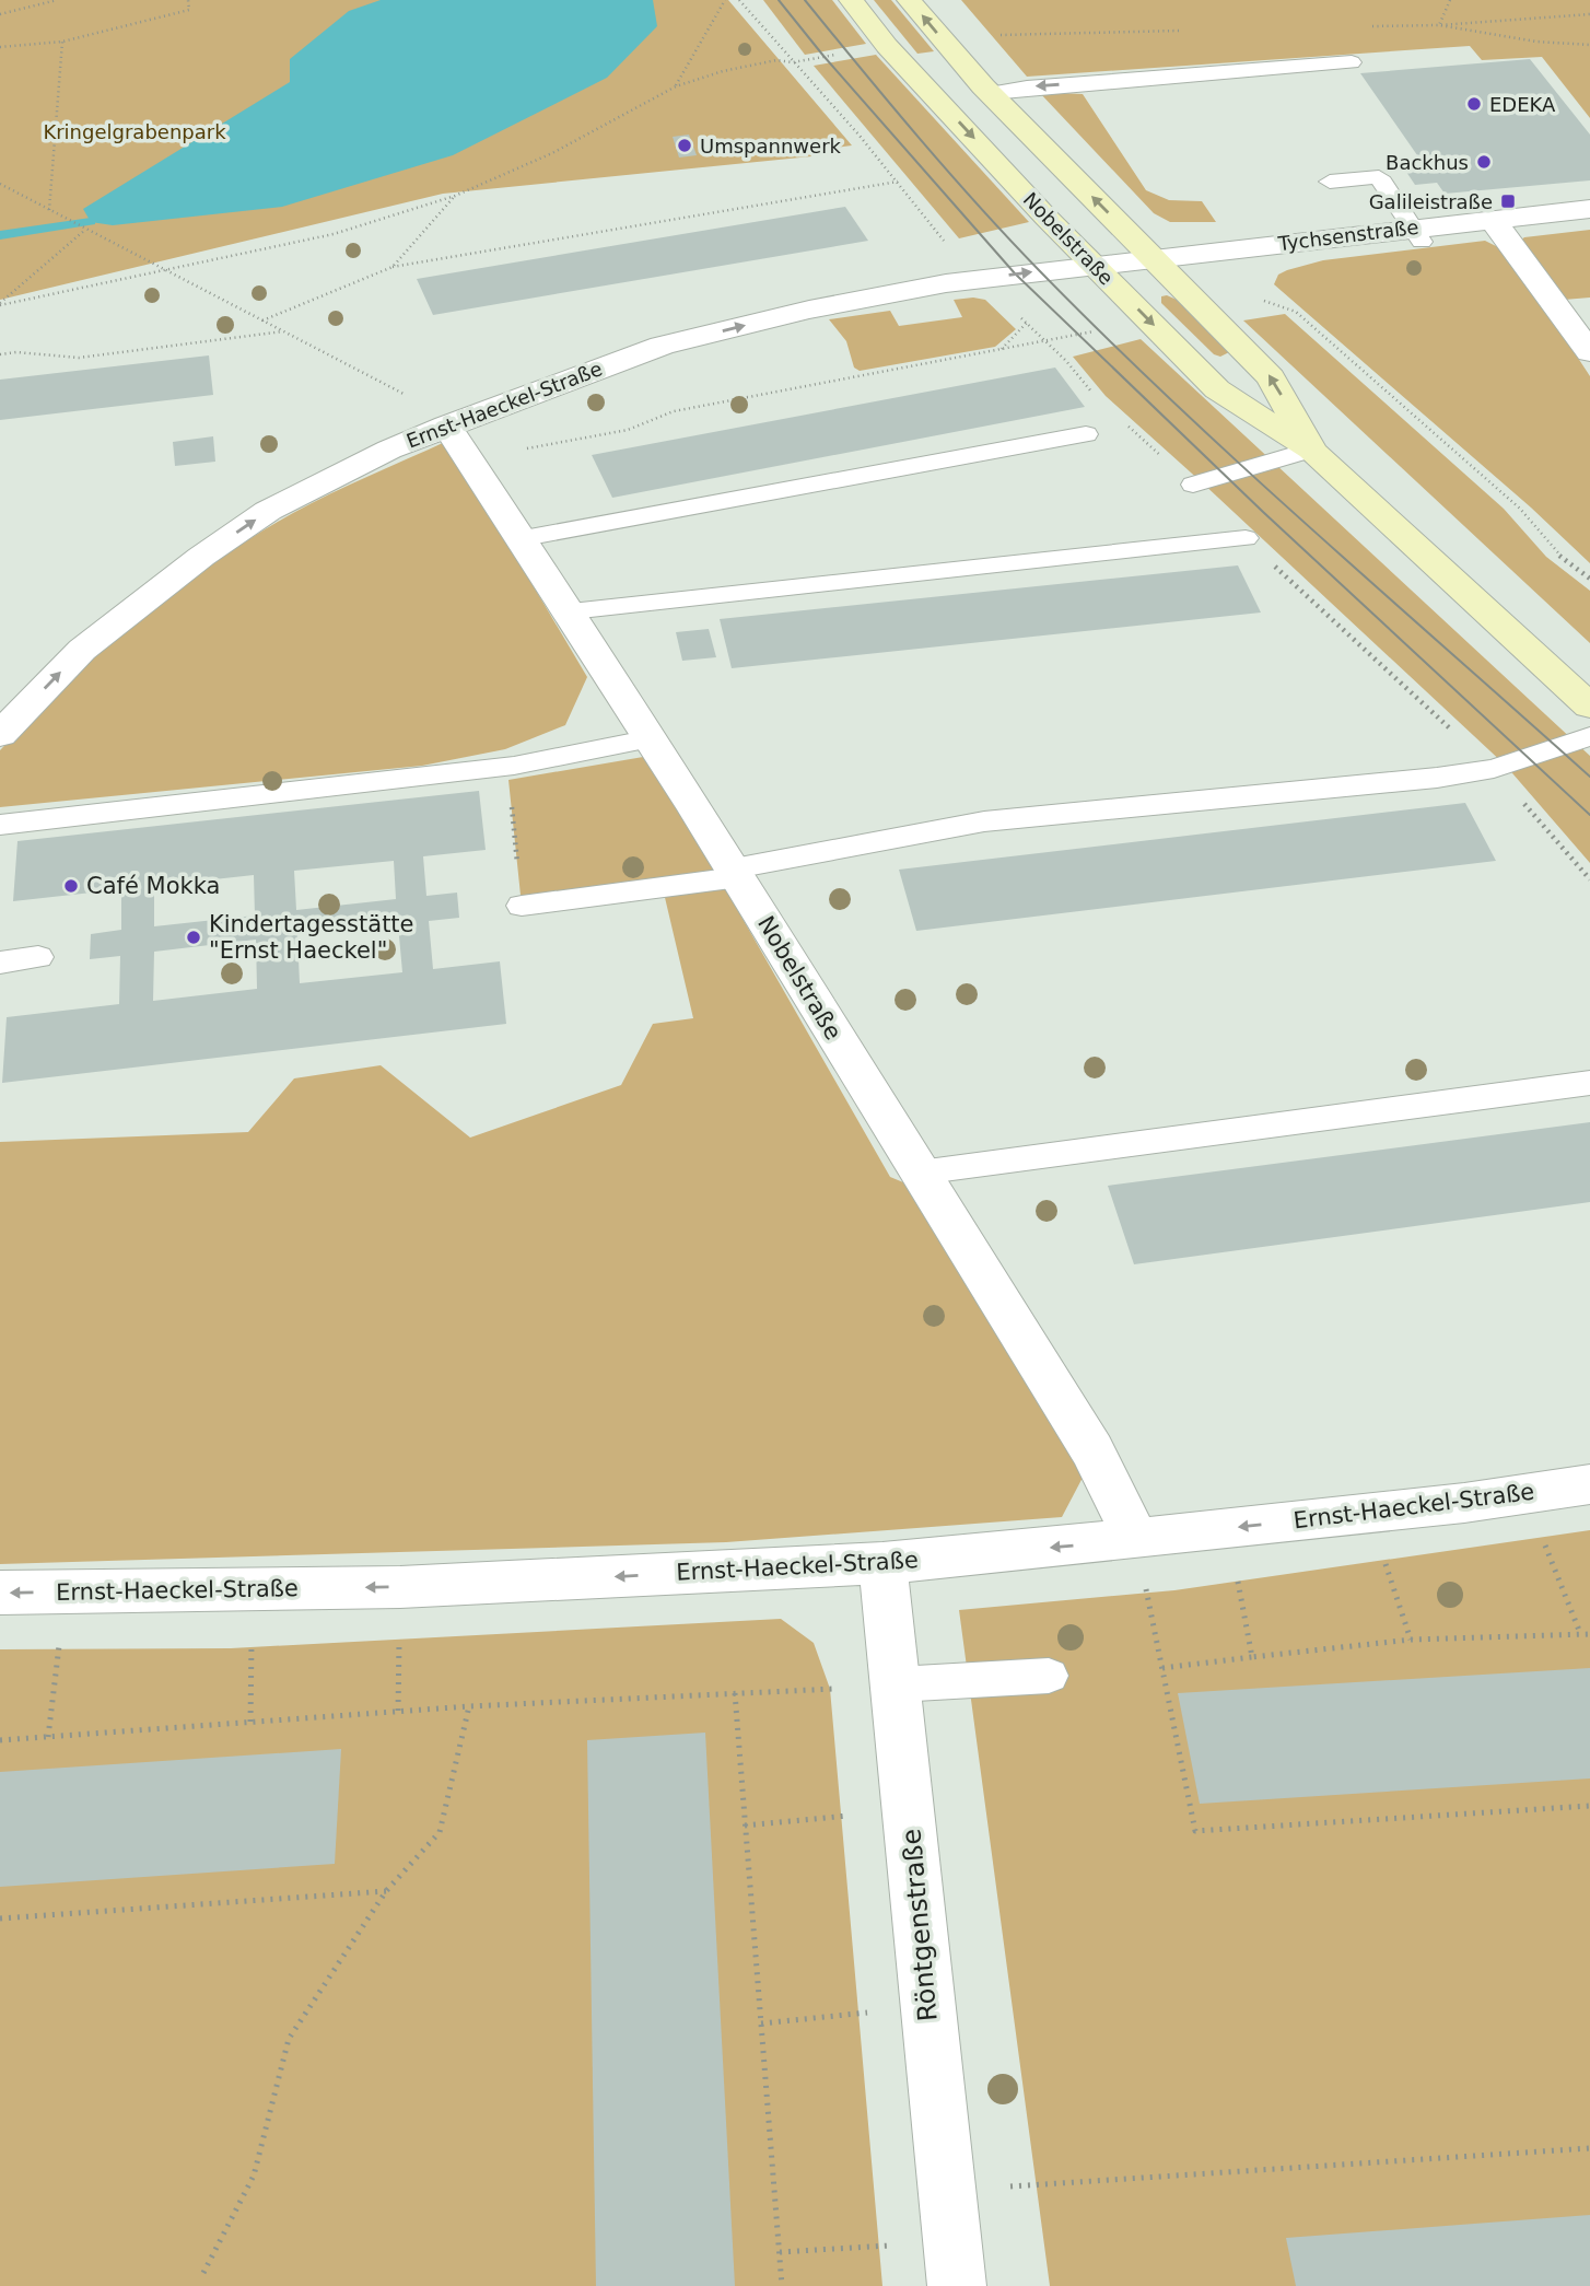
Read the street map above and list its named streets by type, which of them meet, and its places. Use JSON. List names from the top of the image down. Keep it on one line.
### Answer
{"streets":{"main road":["Nobelstraße"],"street":["Tychsenstraße","Ernst-Haeckel-Straße","Röntgenstraße"]},"crossings":[["Tychsenstraße","Nobelstraße"],["Tychsenstraße","Ernst-Haeckel-Straße"],["Nobelstraße","Ernst-Haeckel-Straße"],["Ernst-Haeckel-Straße","Röntgenstraße"]],"parks":["Kringelgrabenpark"],"places":{"other":["EDEKA","Umspannwerk","Backhus","Café Mokka","Kindertagesstätte \"Ernst Haeckel\""],"transit":["Galileistraße"]}}
